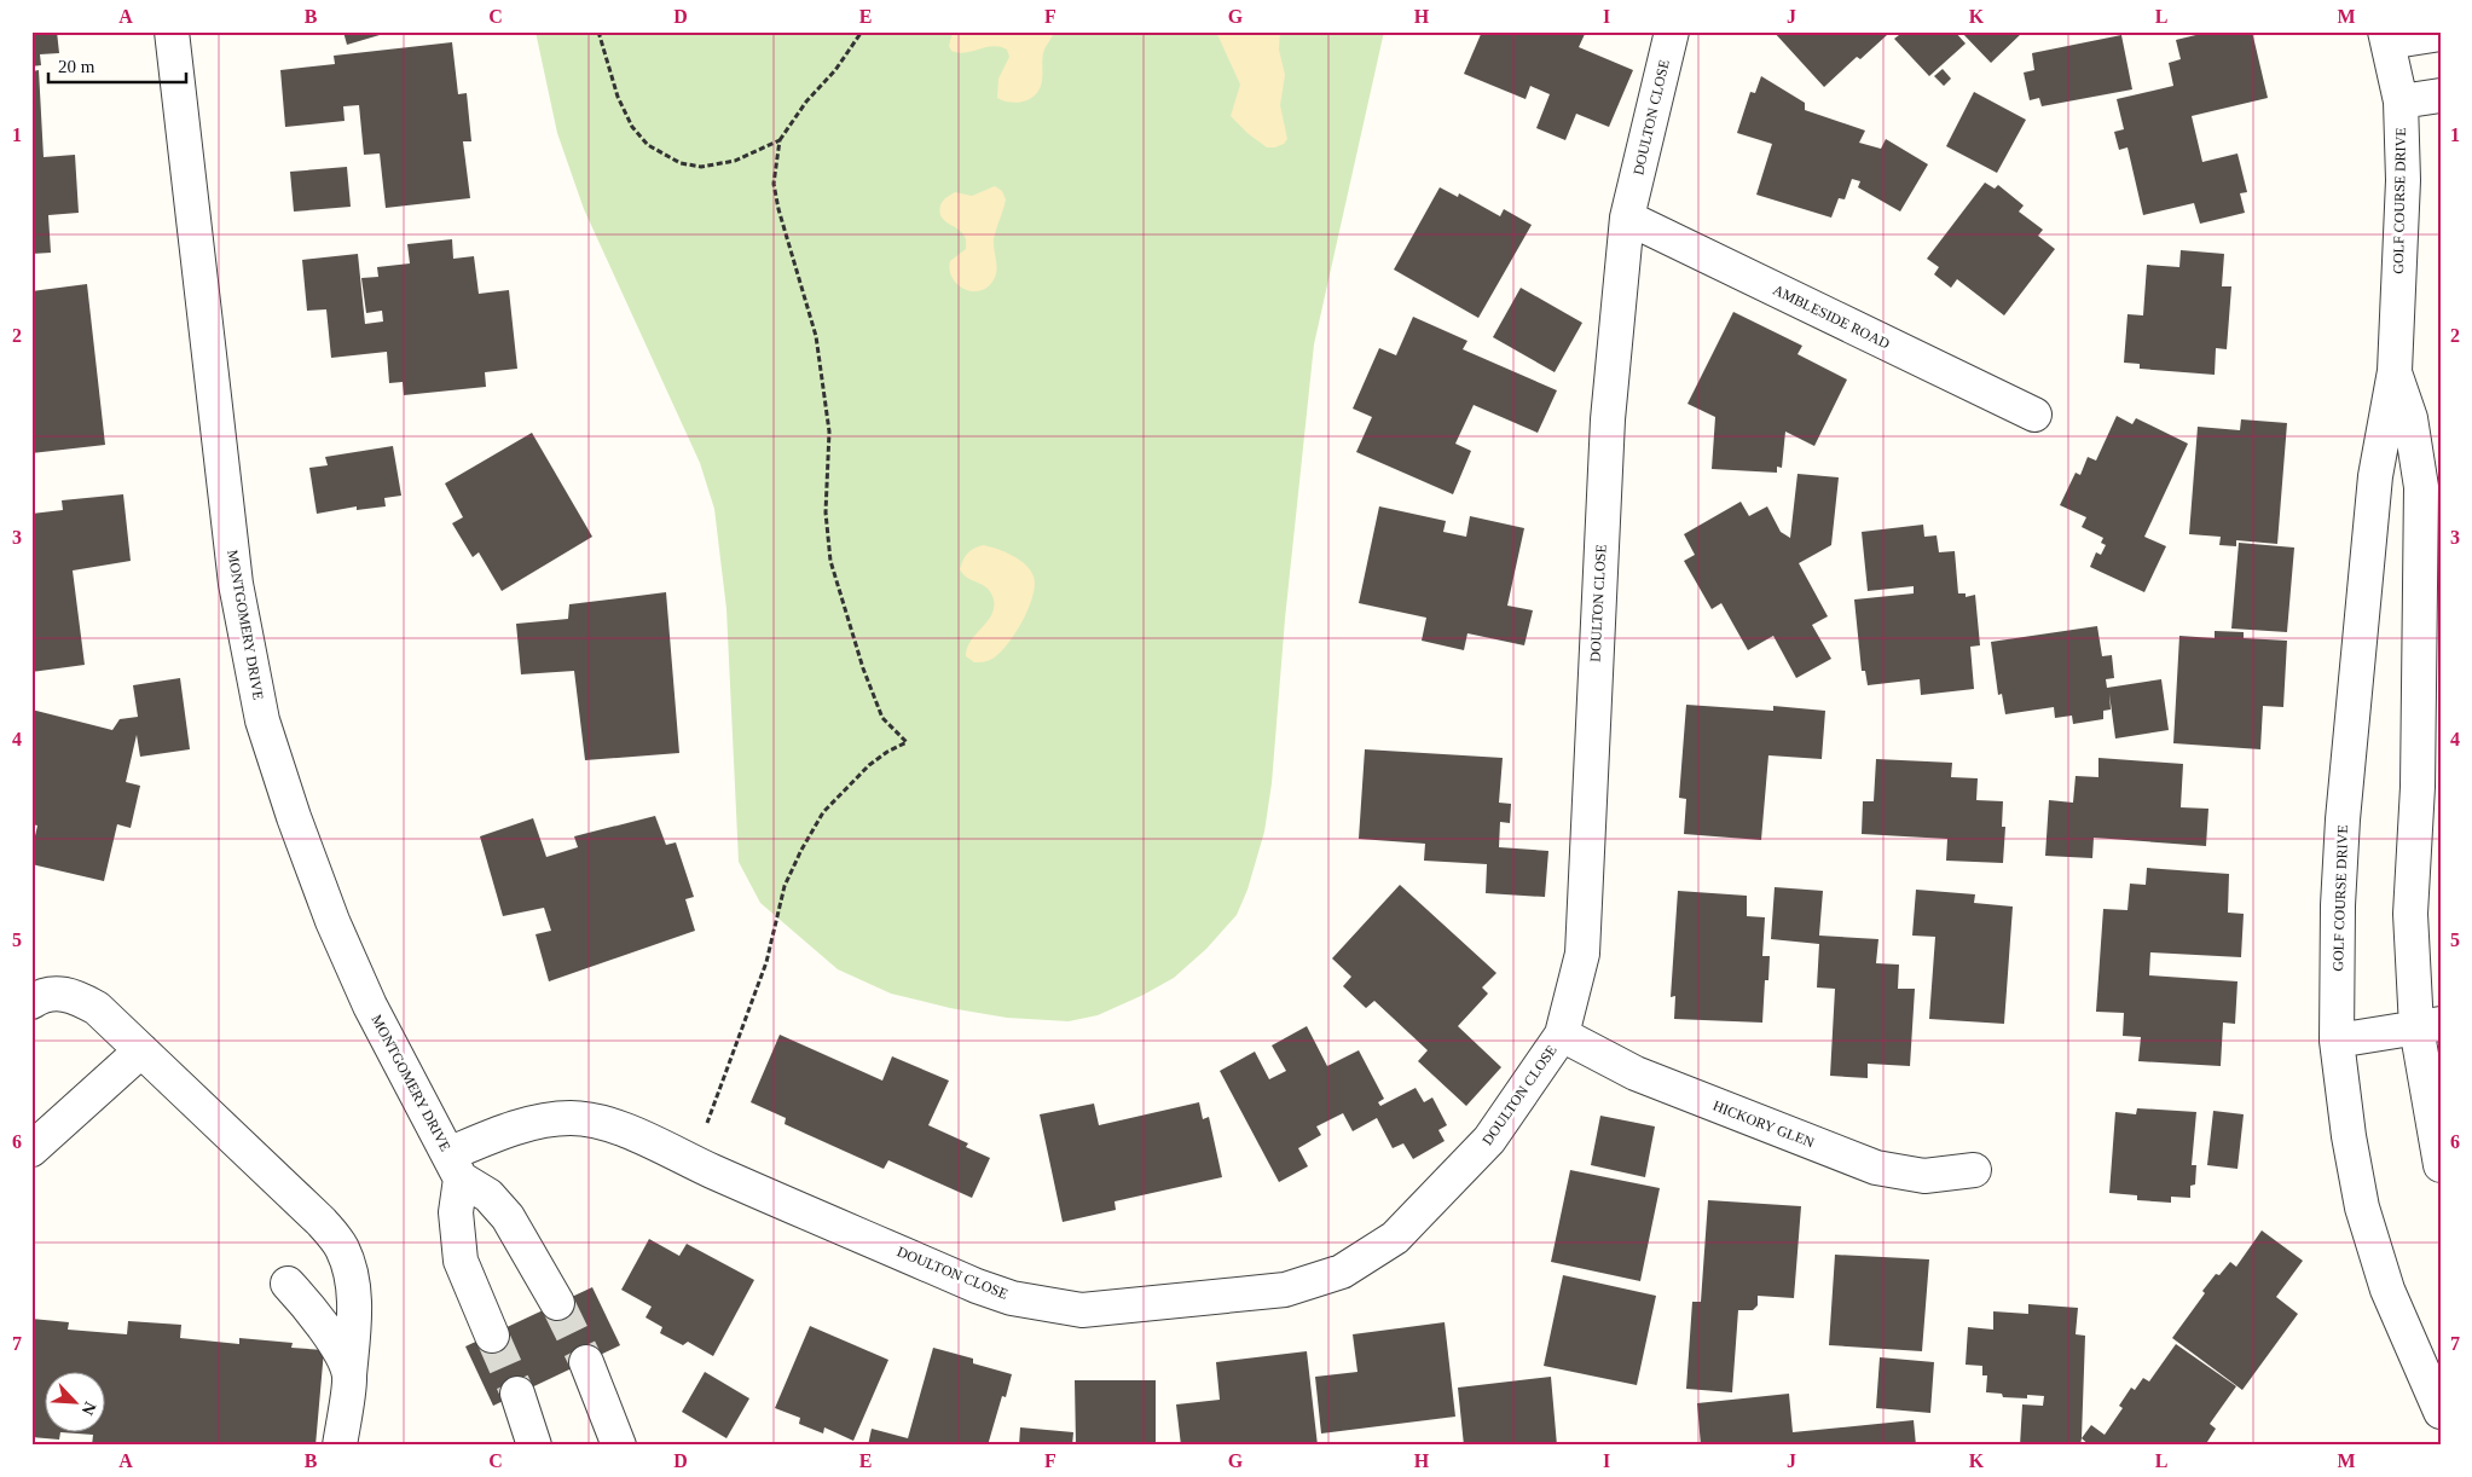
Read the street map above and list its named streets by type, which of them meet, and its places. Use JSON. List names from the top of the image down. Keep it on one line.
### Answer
{"streets":{"street":["DOULTON CLOSE","GOLF COURSE DRIVE","AMBLESIDE ROAD","MONTGOMERY DRIVE","HICKORY GLEN"]},"crossings":[["DOULTON CLOSE","AMBLESIDE ROAD"],["DOULTON CLOSE","MONTGOMERY DRIVE"],["DOULTON CLOSE","HICKORY GLEN"]],"scale_bar":"20 m","north":"bottom right","grid":{"columns":["A","B","C","D","E","F","G","H","I","J","K","L","M"],"rows":["1","2","3","4","5","6","7"]}}
